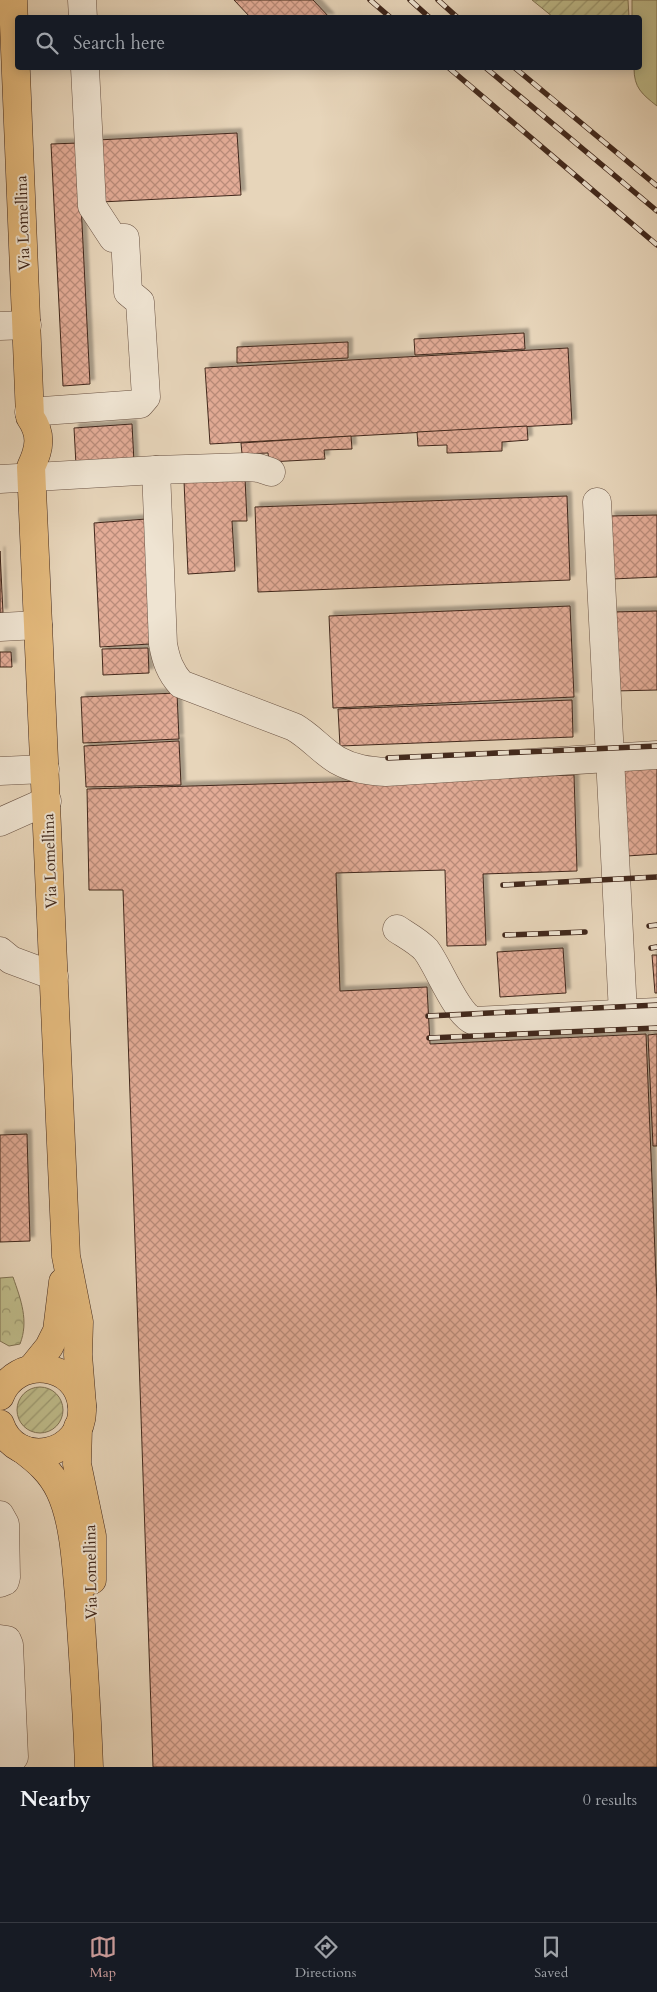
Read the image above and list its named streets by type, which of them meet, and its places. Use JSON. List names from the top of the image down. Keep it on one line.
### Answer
{"streets":{"main road":["Via Lomellina"]},"page":{"search":"Search here","heading":["Nearby","0 results"],"nav":["Map","Directions","Saved"]}}
